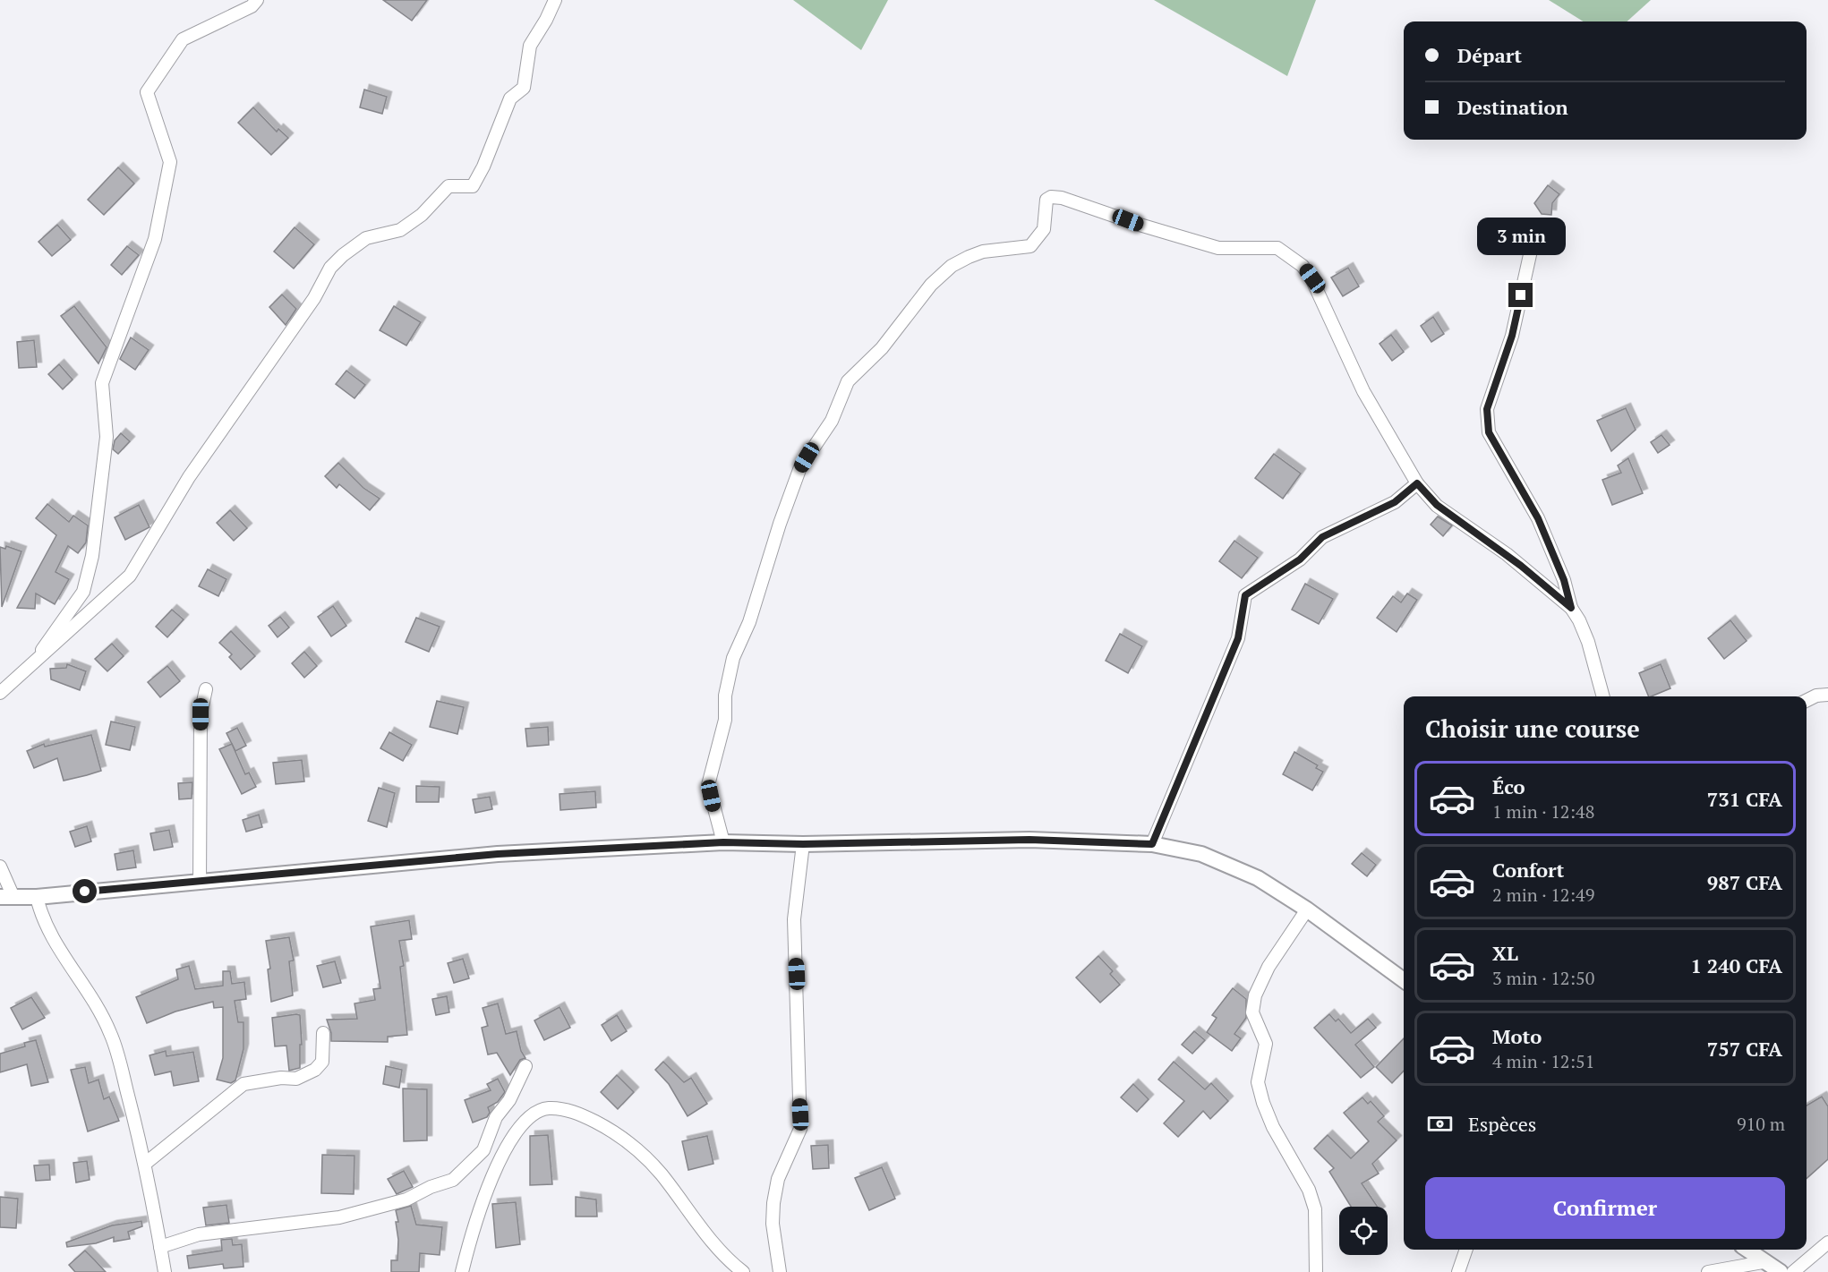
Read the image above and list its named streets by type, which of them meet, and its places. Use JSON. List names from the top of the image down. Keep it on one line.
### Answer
{"page":{"banner":["Départ","Destination"],"bubble":"3 min","heading":"Choisir une course","list":[{"name":"Éco","note":"1 min · 12:48","value":"731 CFA"},{"name":"Confort","note":"2 min · 12:49","value":"987 CFA"},{"name":"XL","note":"3 min · 12:50","value":"1 240 CFA"},{"name":"Moto","note":"4 min · 12:51","value":"757 CFA"}],"pay":["Espèces","910 m"],"buttons":"Confirmer"}}
